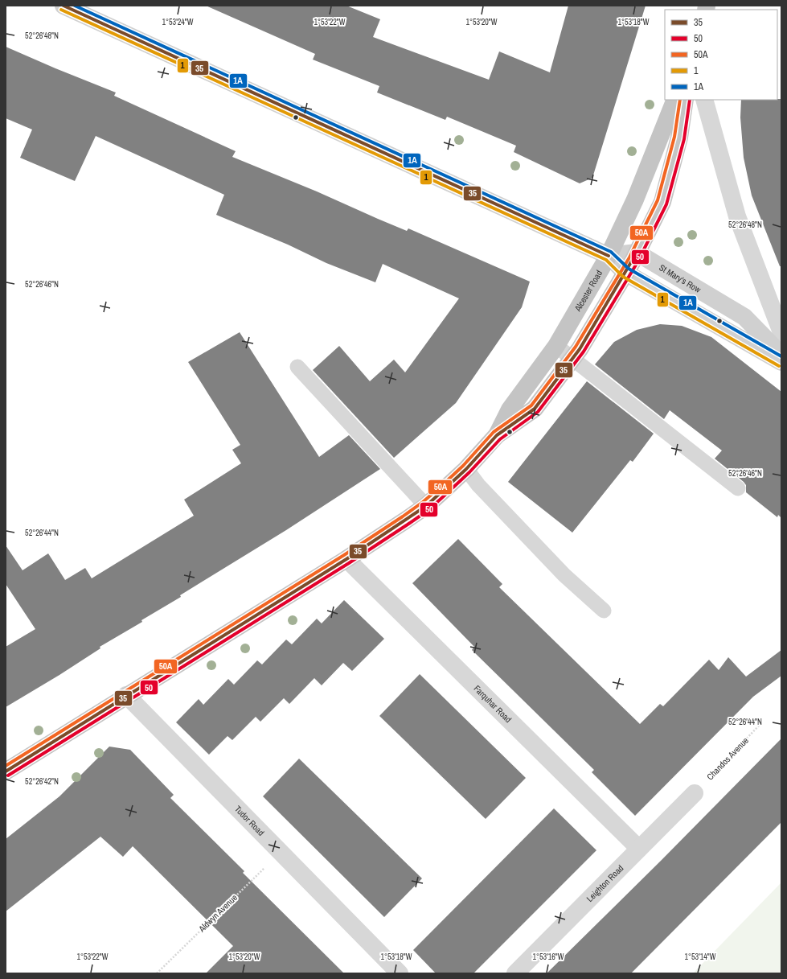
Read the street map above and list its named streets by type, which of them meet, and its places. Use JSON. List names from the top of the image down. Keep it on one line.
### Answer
{"streets":{"highway":["Alcester Road"],"main road":["St Mary's Row"],"street":["Farquhar Road","Tudor Road","Leighton Road"],"path":["Chandos Avenue","Aldwyn Avenue"]},"crossings":[["St Mary's Row","Alcester Road"],["Alcester Road","Farquhar Road"],["Alcester Road","Tudor Road"],["Farquhar Road","Leighton Road"],["Chandos Avenue","Leighton Road"],["Tudor Road","Aldwyn Avenue"]],"lines":["transit line 35","transit line 1A","transit line 1","transit line 50","transit line 50A"],"legend":["35","50","50A","1","1A"],"coordinates":["1°53'24\"W","1°53'22\"W","1°53'20\"W","1°53'18\"W","52°26'48\"N","52°26'46\"N","52°26'44\"N","52°26'42\"N","1°53'16\"W","1°53'14\"W"]}
